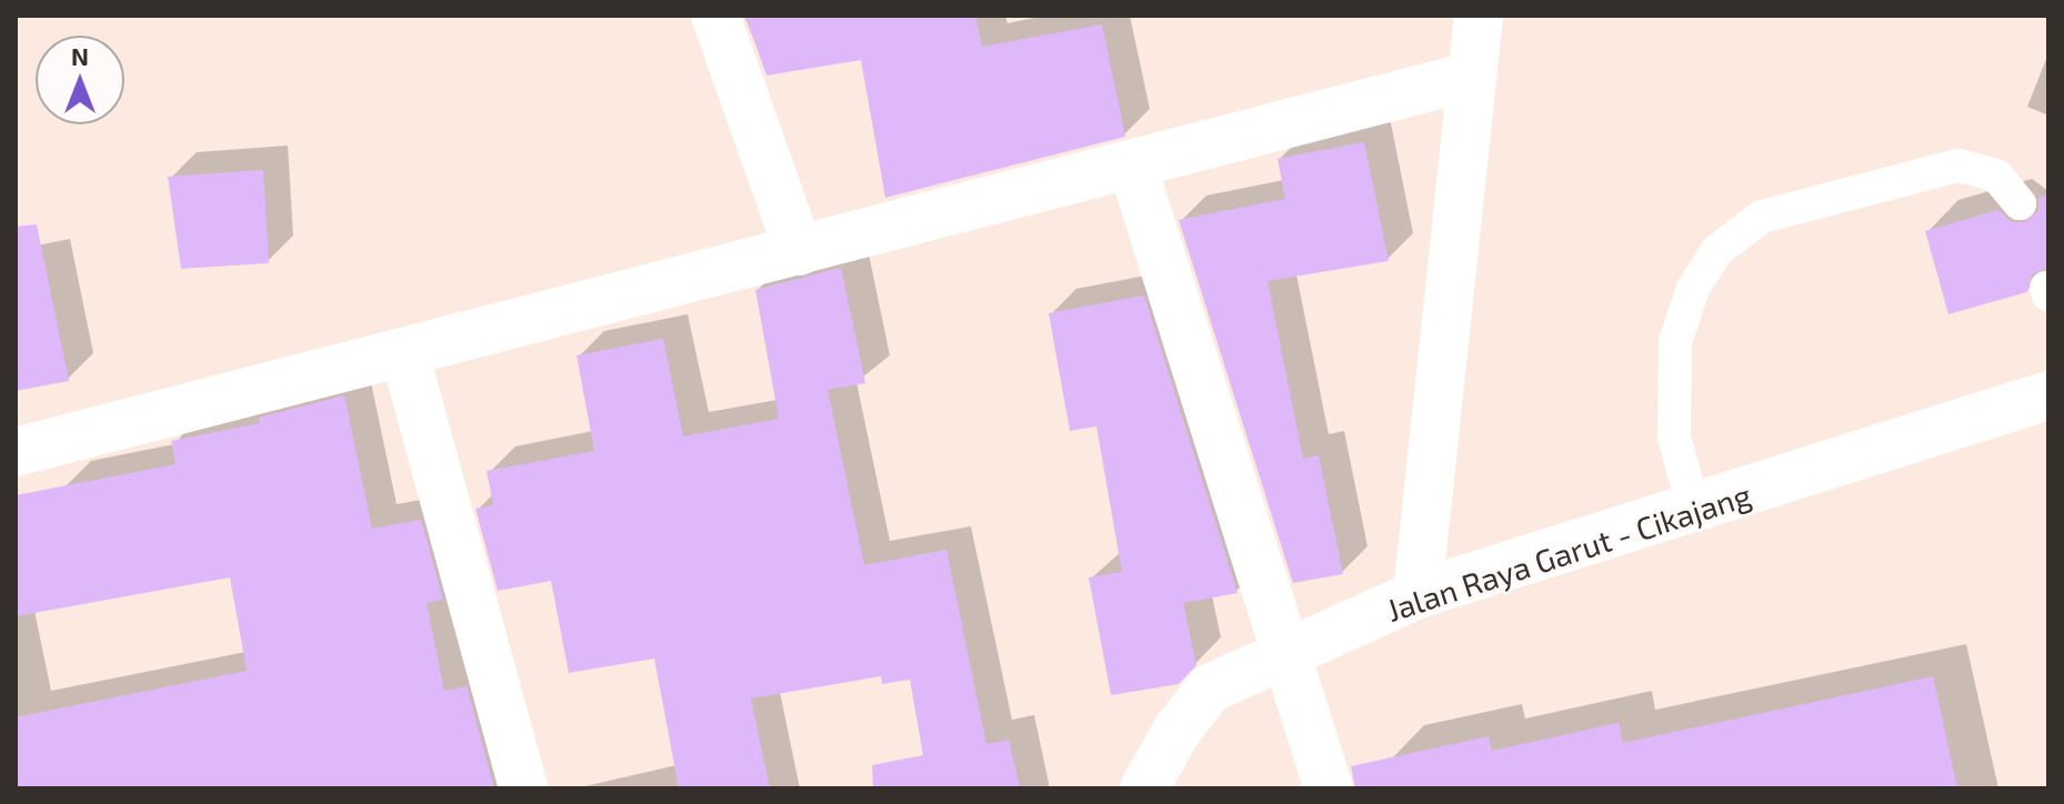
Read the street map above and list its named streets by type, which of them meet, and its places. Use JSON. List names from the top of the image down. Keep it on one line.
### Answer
{"streets":{"street":["Jalan Raya Garut - Cikajang"]},"north":"top"}
